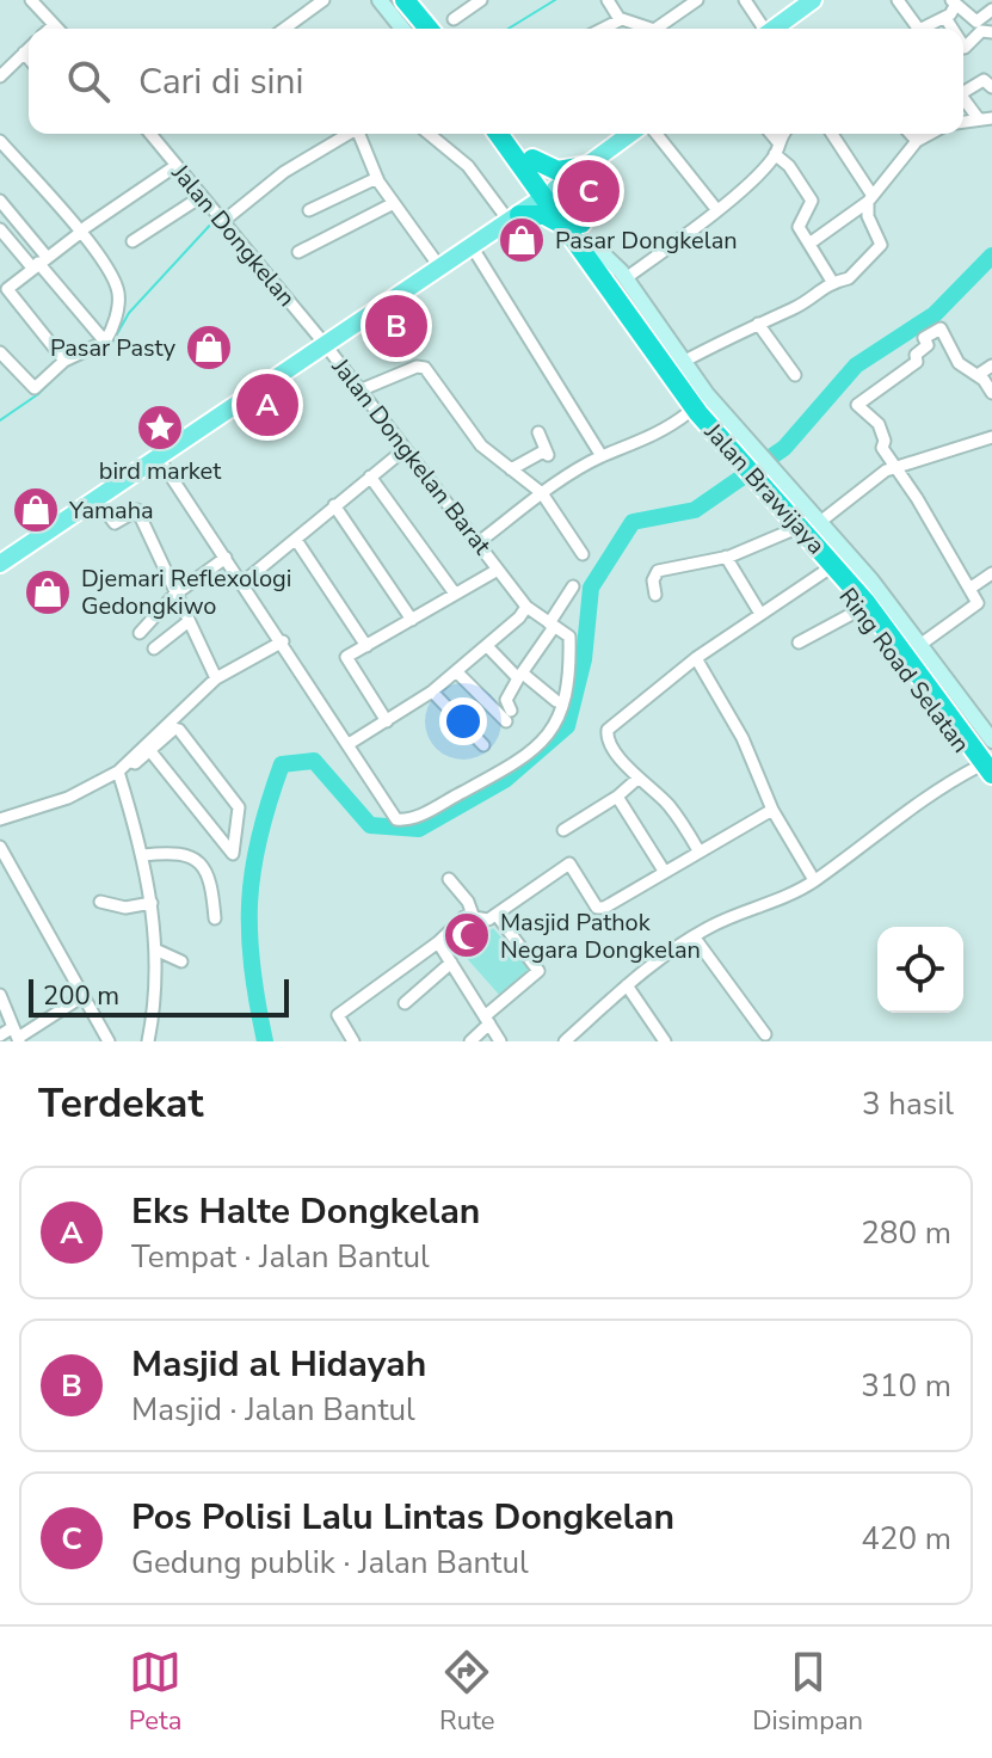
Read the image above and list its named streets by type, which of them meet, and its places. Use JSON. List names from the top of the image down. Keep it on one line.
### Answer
{"streets":{"highway":["Jalan Brawijaya"],"street":["Jalan Dongkelan","Jalan Dongkelan Barat","Ring Road Selatan"]},"crossings":[["Jalan Dongkelan","Jalan Dongkelan Barat"],["Jalan Brawijaya","Ring Road Selatan"]],"places":{"shop":["Pasar Dongkelan","Pasar Pasty","Yamaha","Djemari Reflexologi Gedongkiwo"],"place":["bird market"],"mosque":["Masjid Pathok Negara Dongkelan"]},"scale_bar":"200 m","page":{"search":"Cari di sini","pins":["C","B","A"],"scale":"200 m","heading":["Terdekat","3 hasil"],"list":[{"mark":"A","name":"Eks Halte Dongkelan","note":"Tempat · Jalan Bantul","value":"280 m"},{"mark":"B","name":"Masjid al Hidayah","note":"Masjid · Jalan Bantul","value":"310 m"},{"mark":"C","name":"Pos Polisi Lalu Lintas Dongkelan","note":"Gedung publik · Jalan Bantul","value":"420 m"}],"nav":["Peta","Rute","Disimpan"]}}
